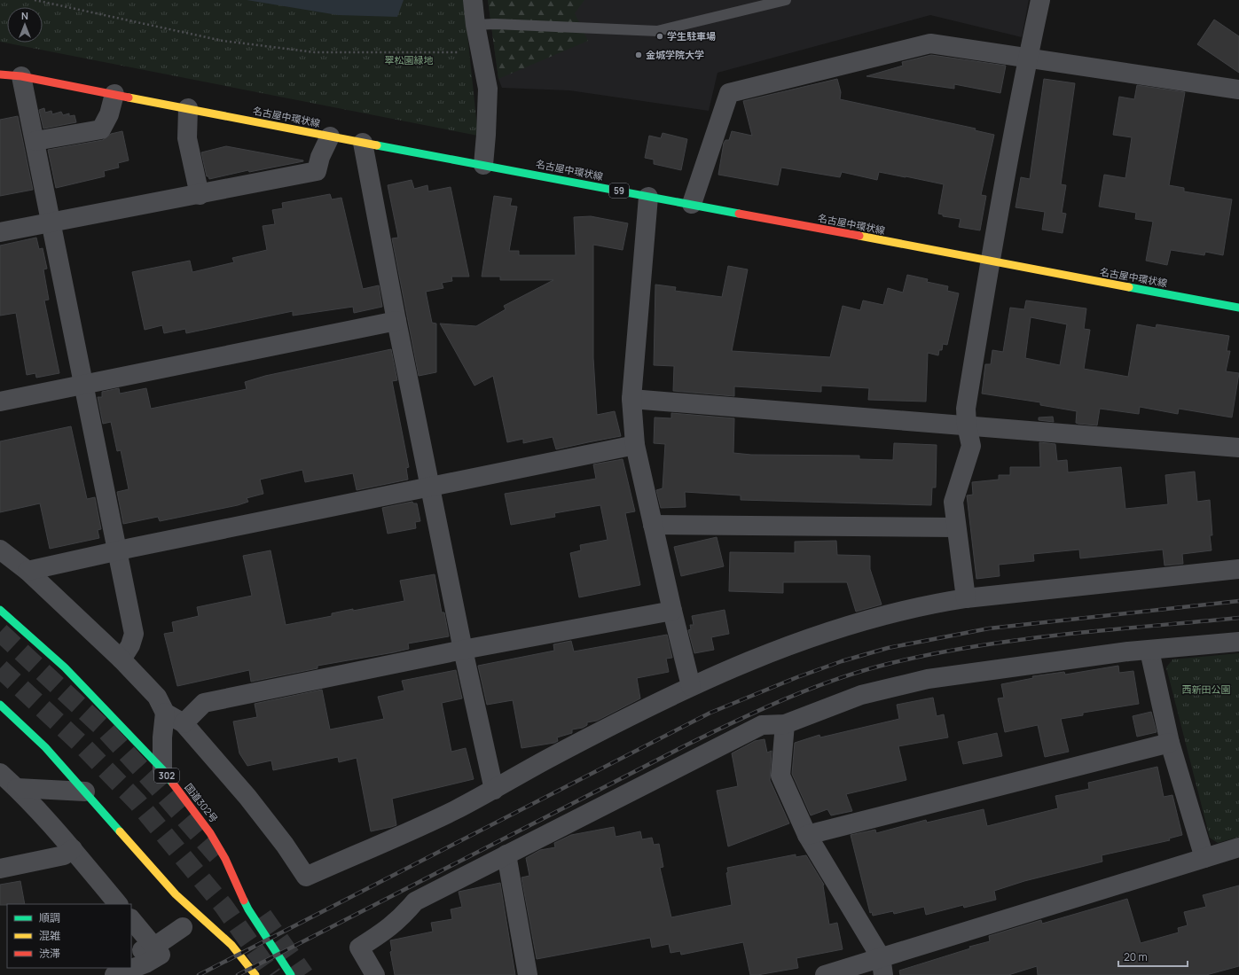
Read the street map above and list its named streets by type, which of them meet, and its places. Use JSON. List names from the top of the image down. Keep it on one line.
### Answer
{"streets":{"main road":["名古屋中環状線","59","302","国道302号"]},"parks":["翠松園緑地","西新田公園"],"places":["学生駐車場","金城学院大学"],"legend":["順調","混雑","渋滞"],"scale_bar":"20 m","north":"top"}
